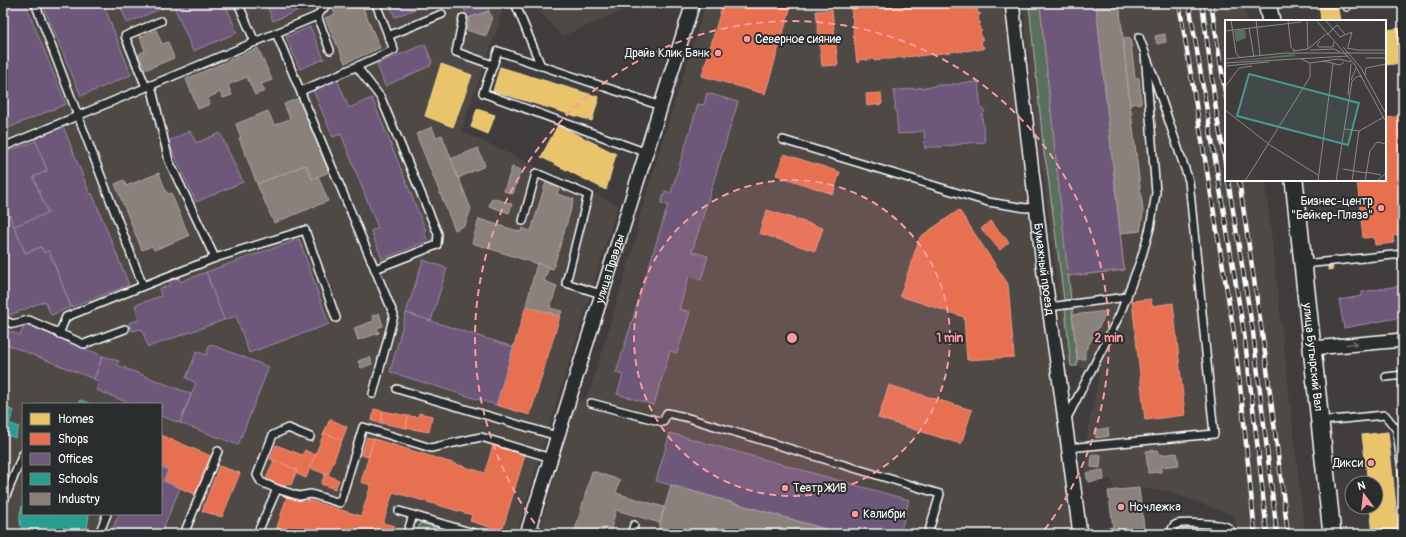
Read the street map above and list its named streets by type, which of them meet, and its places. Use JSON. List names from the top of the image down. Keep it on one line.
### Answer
{"streets":{"street":["улица Правды","Бумажный проезд","улица Бутырский Вал"]},"places":["Северное сияние","Драйв Клик Банк","Бизнес-центр \"Бейкер-Плаза\"","Дикси","Театр ЖИВ","Ночлежка","Калибри"],"legend":["Homes","Shops","Offices","Schools","Industry"],"north":"top","rings":["1 min","2 min"]}
